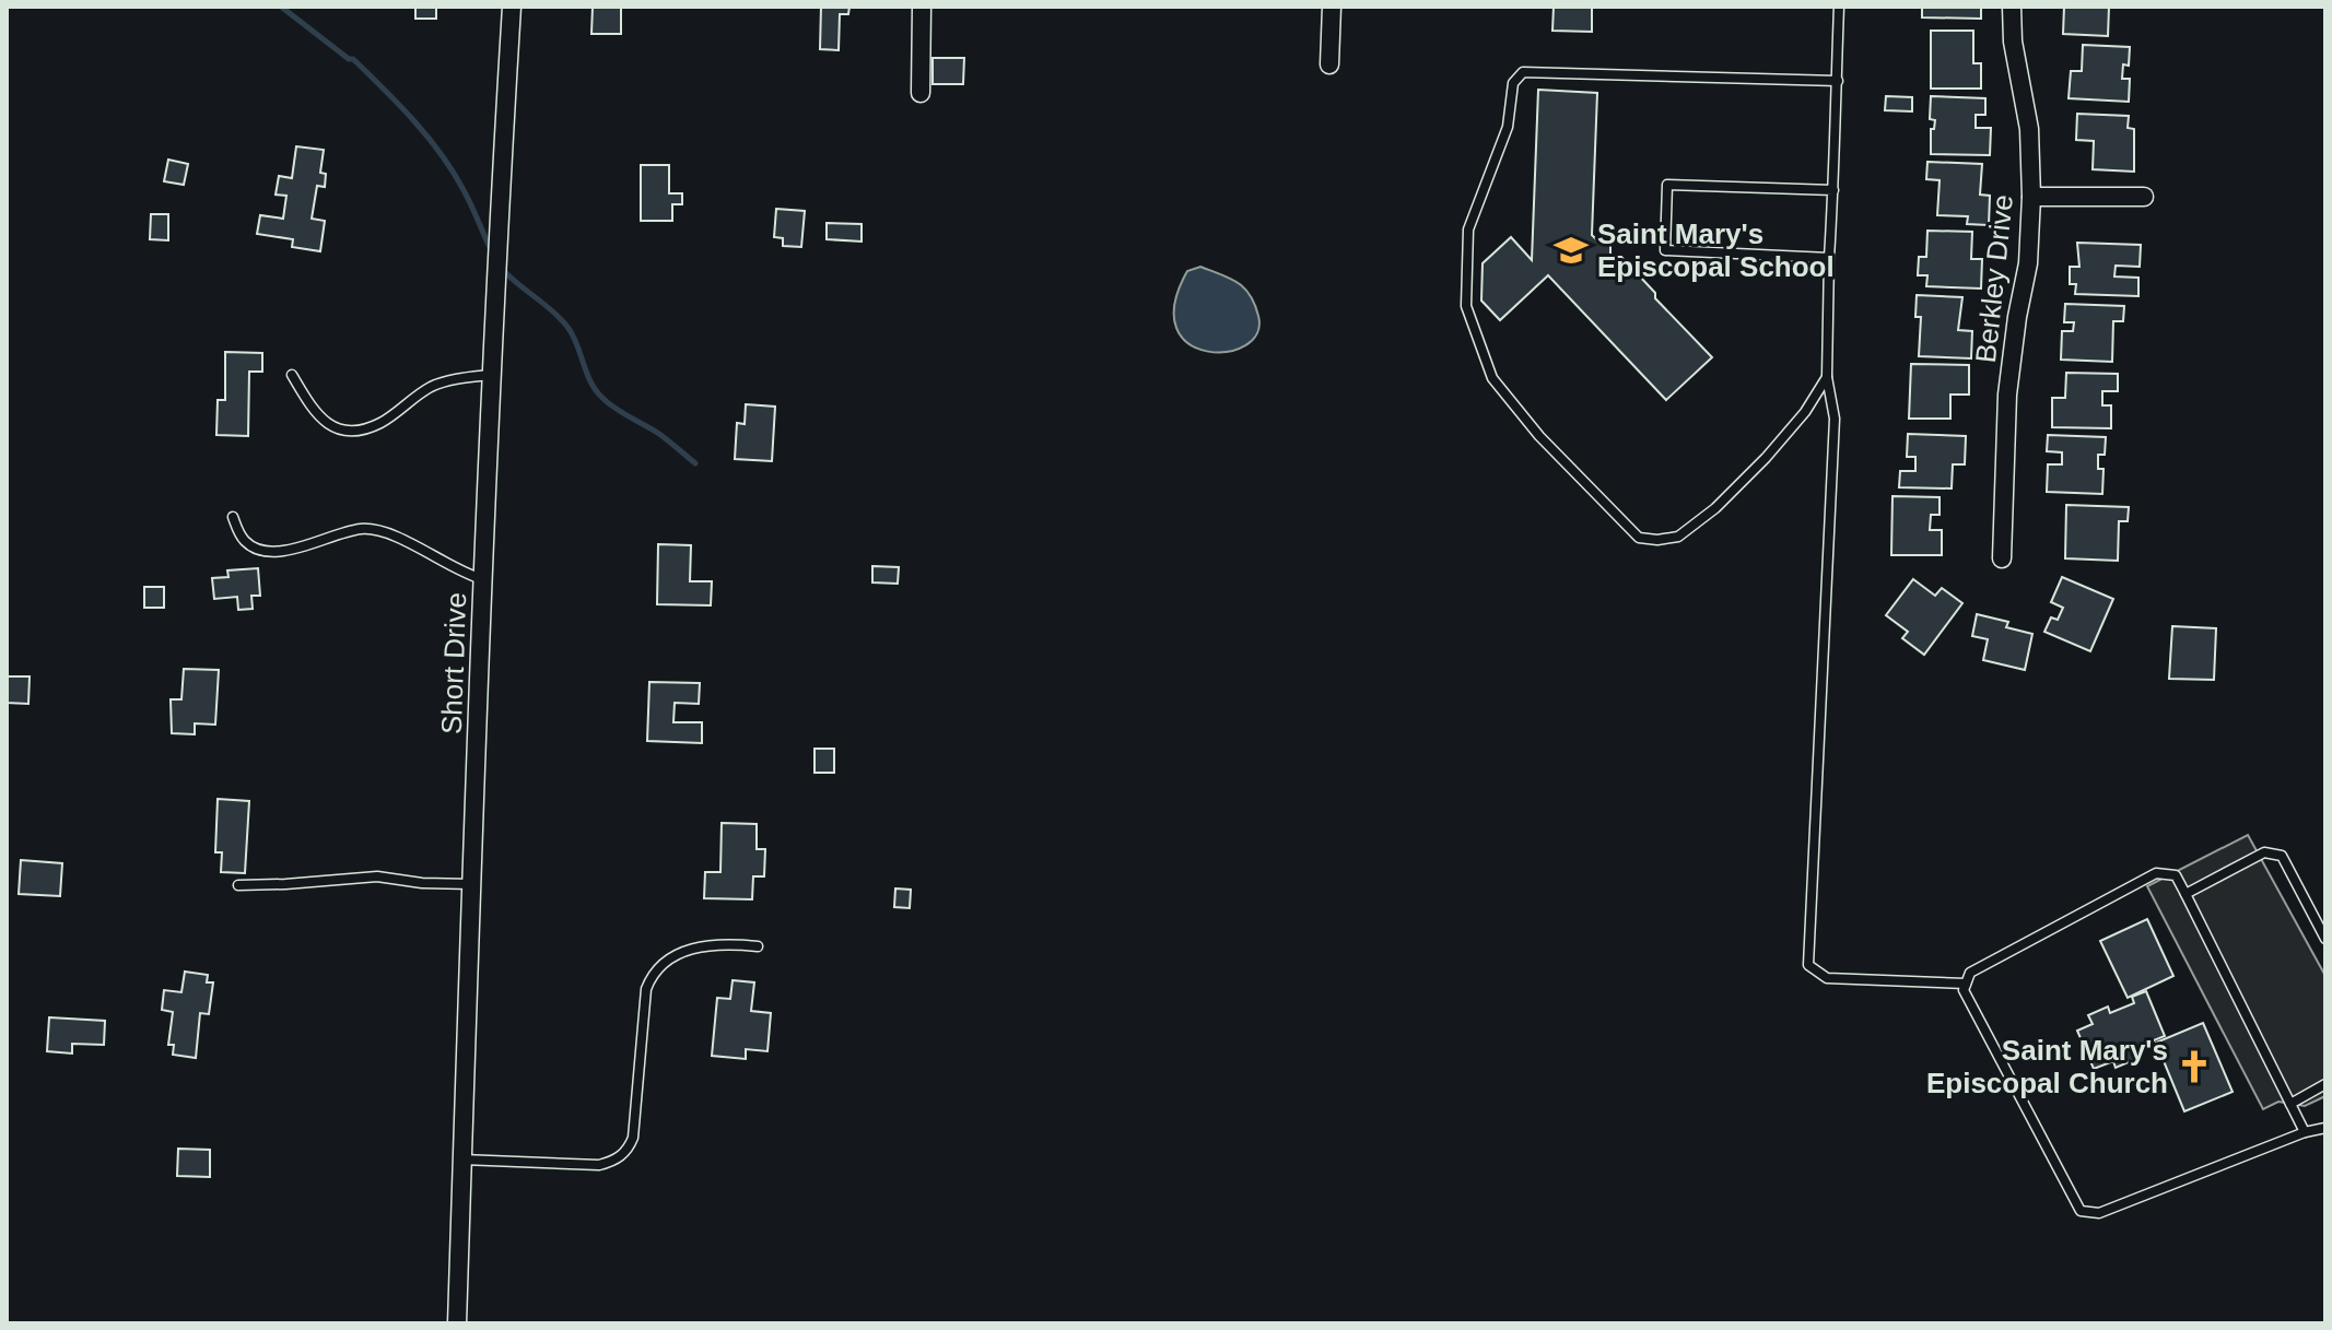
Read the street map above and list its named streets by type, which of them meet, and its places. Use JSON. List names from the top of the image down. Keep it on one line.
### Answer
{"streets":{"street":["Berkley Drive","Short Drive"]},"places":{"school or university":["Saint Mary's Episcopal School"],"church":["Saint Mary's Episcopal Church"]}}
